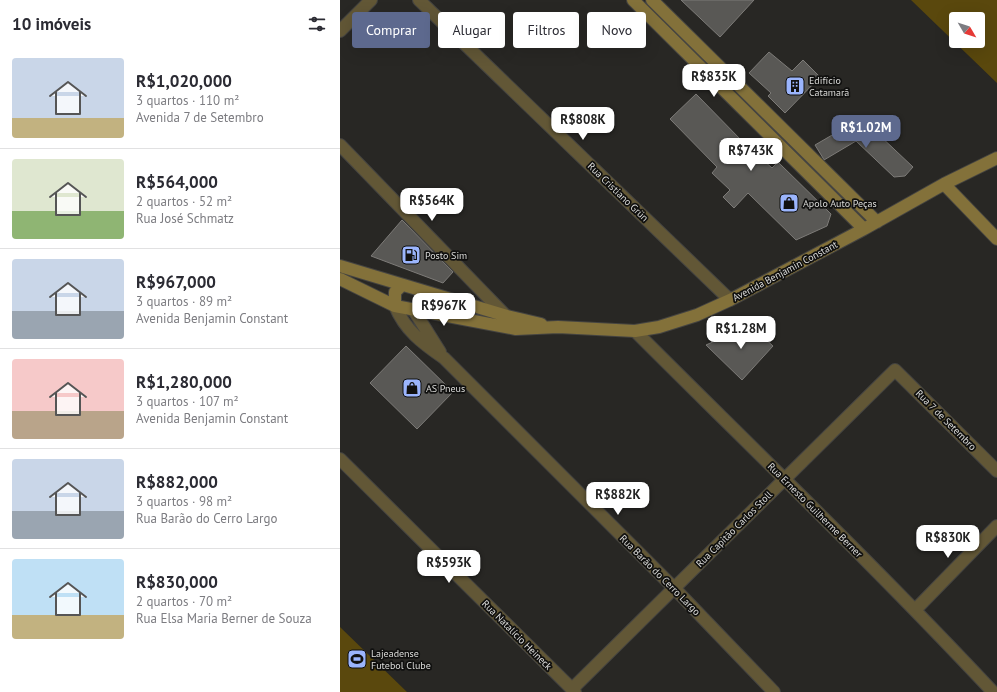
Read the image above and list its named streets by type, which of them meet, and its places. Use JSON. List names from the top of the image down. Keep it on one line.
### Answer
{"streets":{"main road":["Avenida Benjamin Constant"],"street":["Rua Cristiano Grün","Rua 7 de Setembro","Rua Ernesto Guilherme Berner","Rua Capitão Carlos Stoll","Rua Barão do Cerro Largo","Rua Natalício Heineck"]},"crossings":[["Rua Cristiano Grün","Avenida Benjamin Constant"],["Avenida Benjamin Constant","Rua Ernesto Guilherme Berner"],["Avenida Benjamin Constant","Rua Barão do Cerro Largo"],["Rua 7 de Setembro","Rua Capitão Carlos Stoll"],["Rua Ernesto Guilherme Berner","Rua Capitão Carlos Stoll"],["Rua Capitão Carlos Stoll","Rua Barão do Cerro Largo"],["Rua Capitão Carlos Stoll","Rua Natalício Heineck"]],"places":{"building":["Edifício Catamarã"],"shop":["Apolo Auto Peças","AS Pneus"],"fuel station":["Posto Sim"],"sports":["Lajeadense Futebol Clube"]},"north":"bottom right","page":{"heading":"10 imóveis","chip":["Comprar","Alugar","Filtros","Novo"],"list":[{"name":"R$1,020,000","note":"3 quartos · 110 m² · Avenida 7 de Setembro"},{"name":"R$564,000","note":"2 quartos · 52 m² · Rua José Schmatz"},{"name":"R$967,000","note":"3 quartos · 89 m² · Avenida Benjamin Constant"},{"name":"R$1,280,000","note":"3 quartos · 107 m² · Avenida Benjamin Constant"},{"name":"R$882,000","note":"3 quartos · 98 m² · Rua Barão do Cerro Largo"},{"name":"R$830,000","note":"2 quartos · 70 m² · Rua Elsa Maria Berner de Souza"}],"price":["R$835K","R$808K","R$1.02M","R$743K","R$564K","R$967K","R$1.28M","R$882K","R$830K","R$593K"]}}
